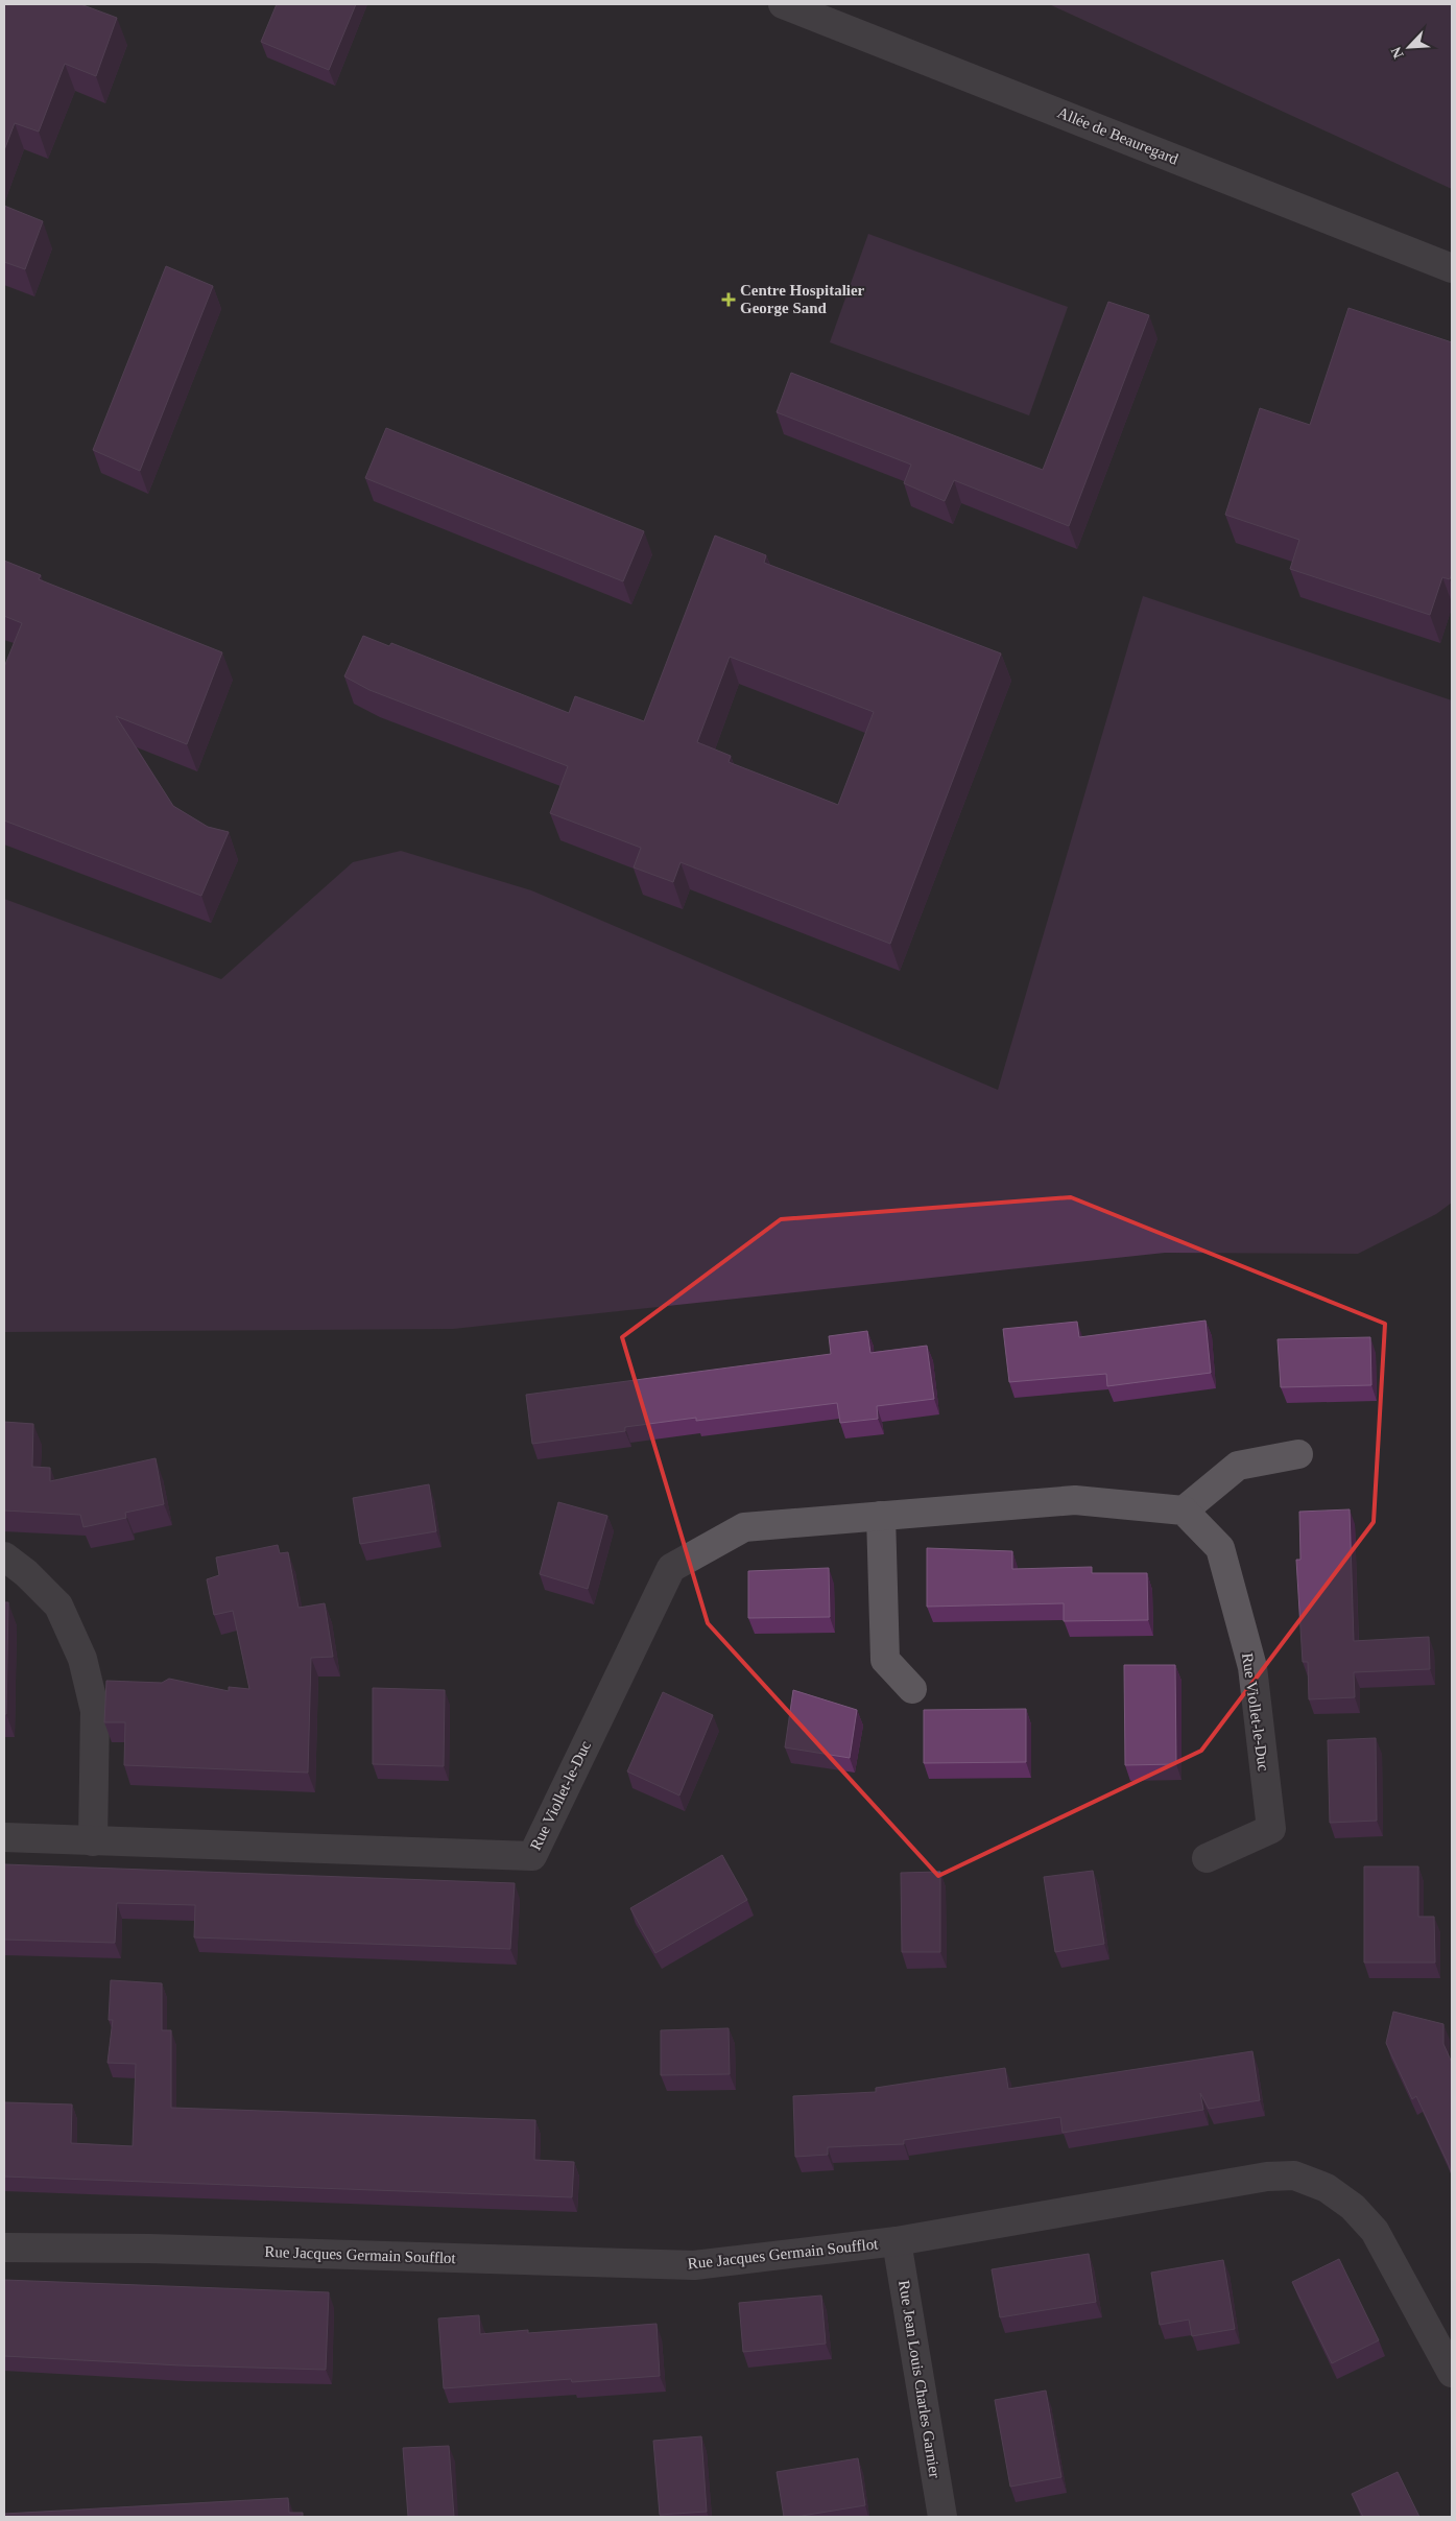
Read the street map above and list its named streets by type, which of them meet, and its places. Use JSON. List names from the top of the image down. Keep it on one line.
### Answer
{"streets":{"street":["Allée de Beauregard","Rue Viollet-le-Duc","Rue Jacques Germain Soufflot","Rue Jean Louis Charles Garnier"]},"crossings":[["Rue Jacques Germain Soufflot","Rue Jean Louis Charles Garnier"]],"places":{"health":["Centre Hospitalier George Sand"]},"north":"bottom left"}
